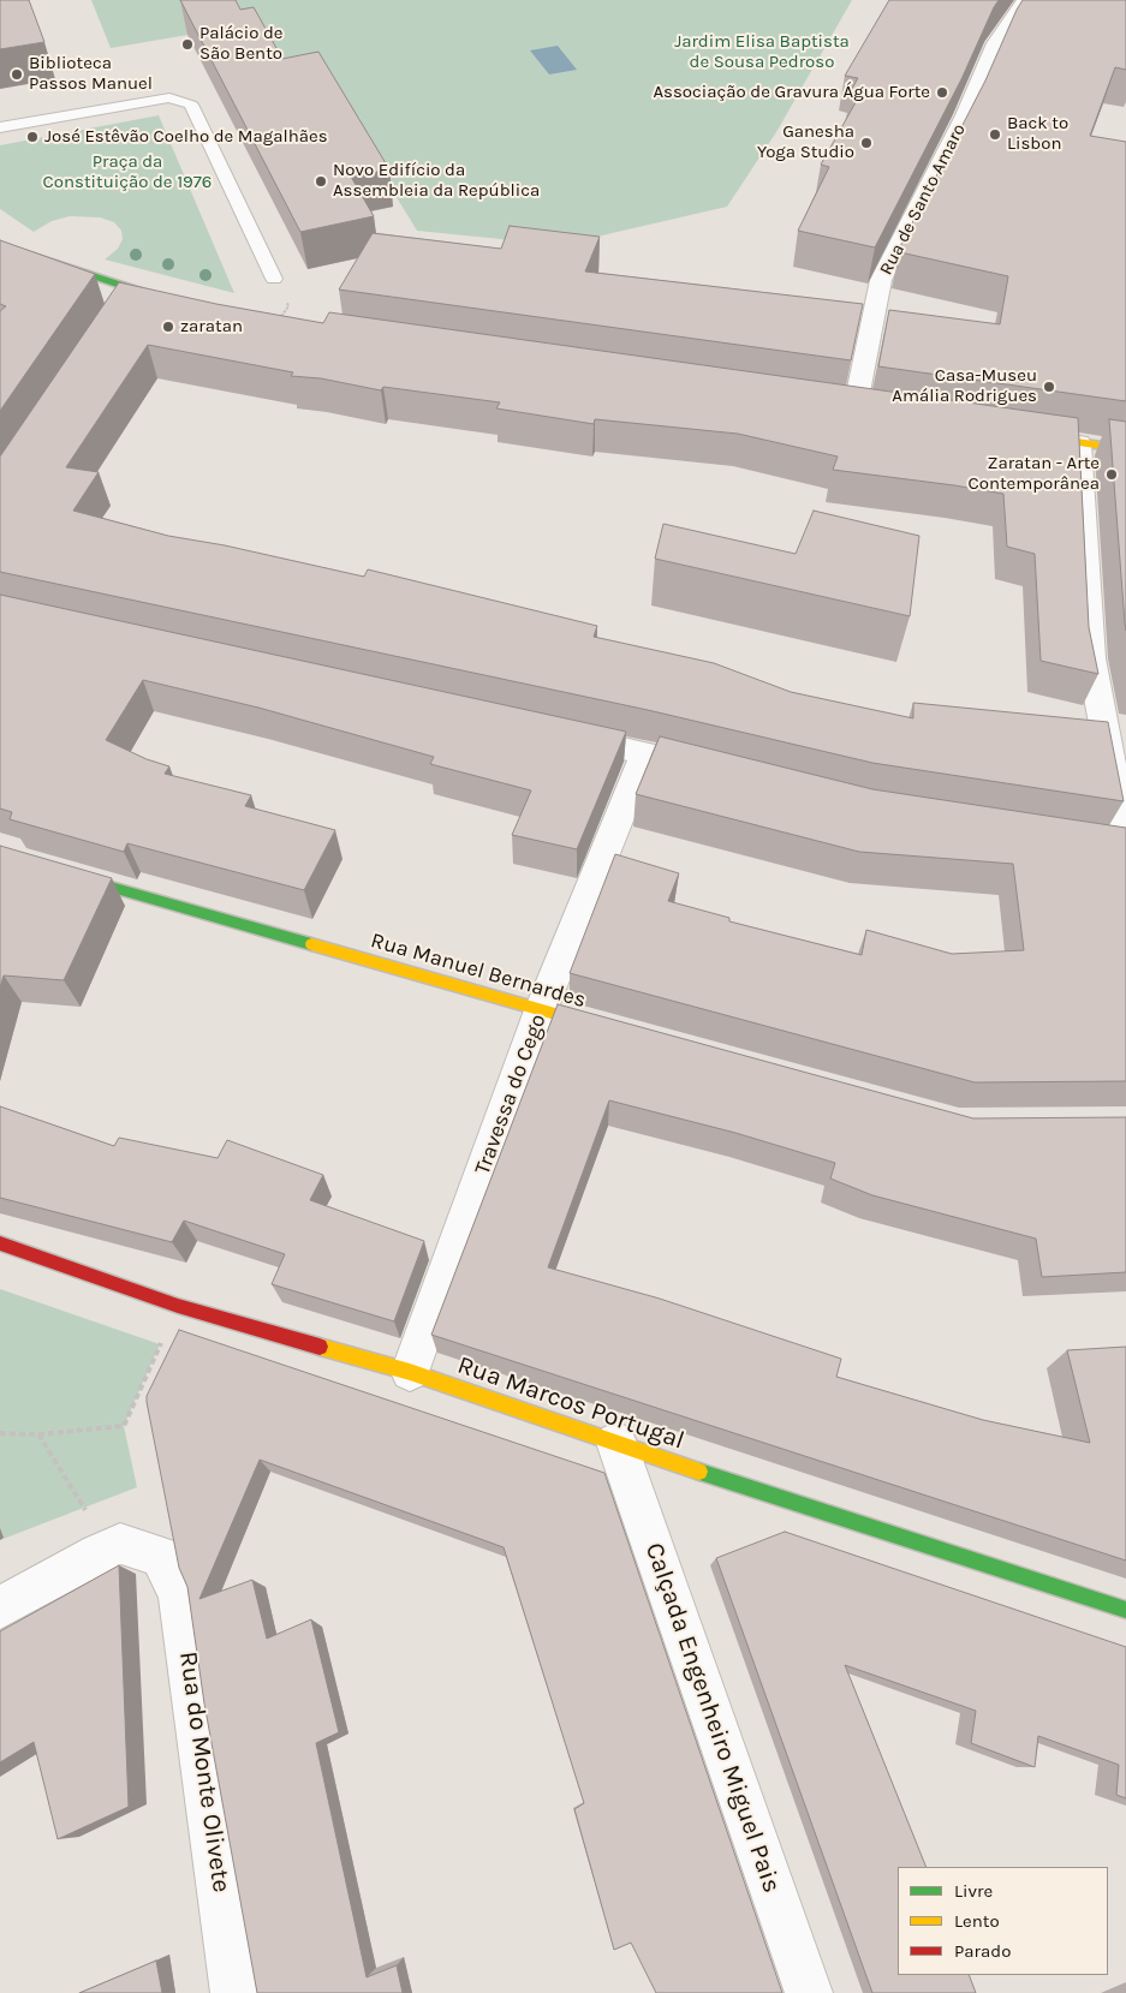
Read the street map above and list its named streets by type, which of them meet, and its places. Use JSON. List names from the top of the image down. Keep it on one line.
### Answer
{"streets":{"street":["Rua de Santo Amaro","Rua Manuel Bernardes","Travessa do Cego","Rua Marcos Portugal","Calçada Engenheiro Miguel Pais","Rua do Monte Olivete"]},"crossings":[["Rua Manuel Bernardes","Travessa do Cego"],["Travessa do Cego","Rua Marcos Portugal"],["Rua Marcos Portugal","Calçada Engenheiro Miguel Pais"]],"parks":["Jardim Elisa Baptista de Sousa Pedroso","Praça da Constituição de 1976"],"places":["Palácio de São Bento","Biblioteca Passos Manuel","Associação de Gravura Água Forte","Back to Lisbon","José Estêvão Coelho de Magalhães","Ganesha Yoga Studio","Novo Edifício da Assembleia da República","zaratan","Casa-Museu Amália Rodrigues","Zaratan - Arte Contemporânea"],"legend":["Livre","Lento","Parado"]}
